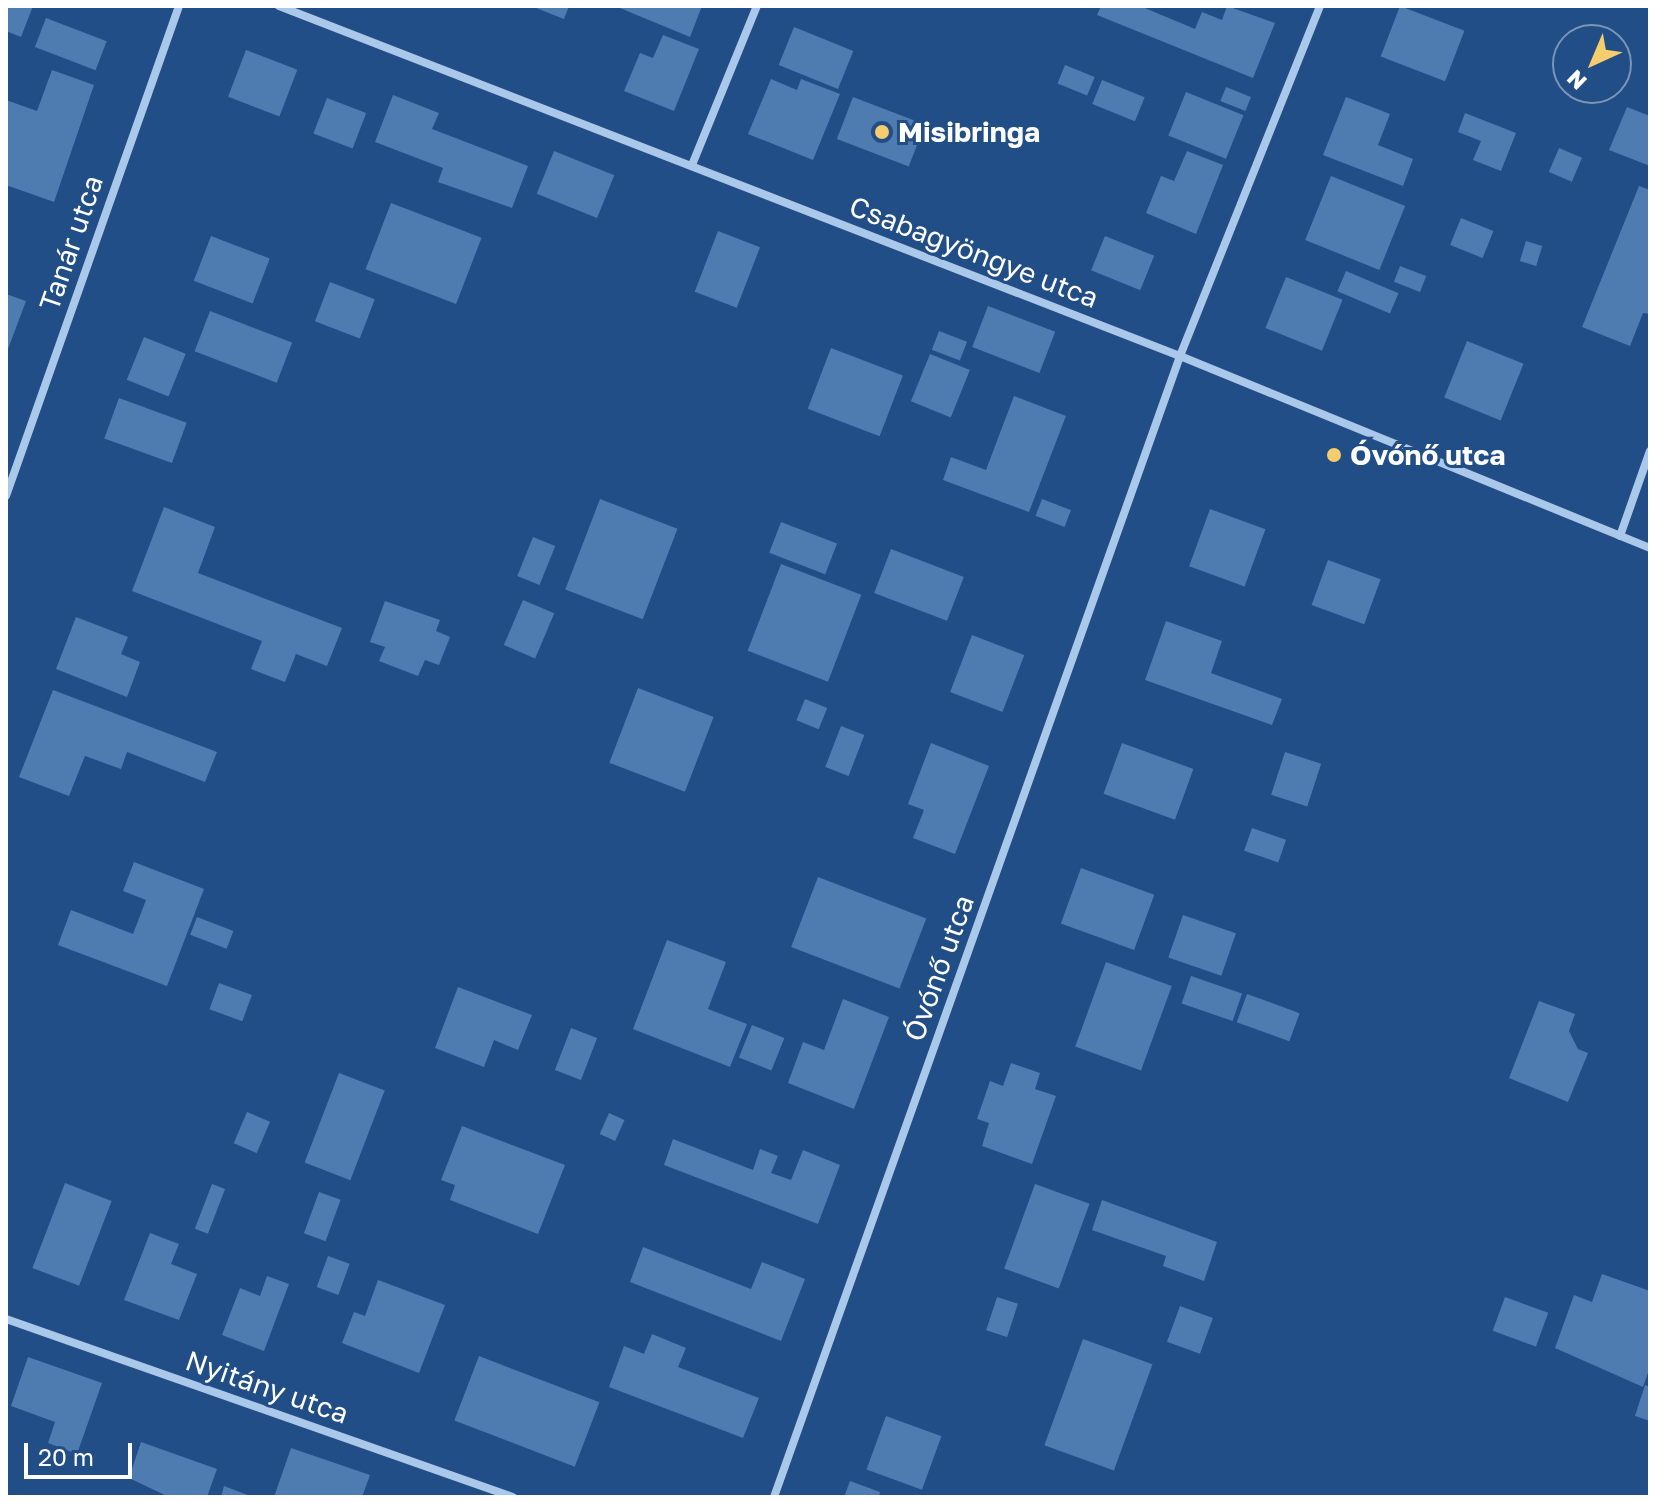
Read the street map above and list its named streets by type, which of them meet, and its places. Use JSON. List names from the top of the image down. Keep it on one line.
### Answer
{"streets":{"street":["Tanár utca","Csabagyöngye utca","Óvónő utca","Nyitány utca"]},"crossings":[["Csabagyöngye utca","Óvónő utca"]],"places":["Misibringa","Óvónő utca"],"scale_bar":"20 m","north":"bottom left"}
